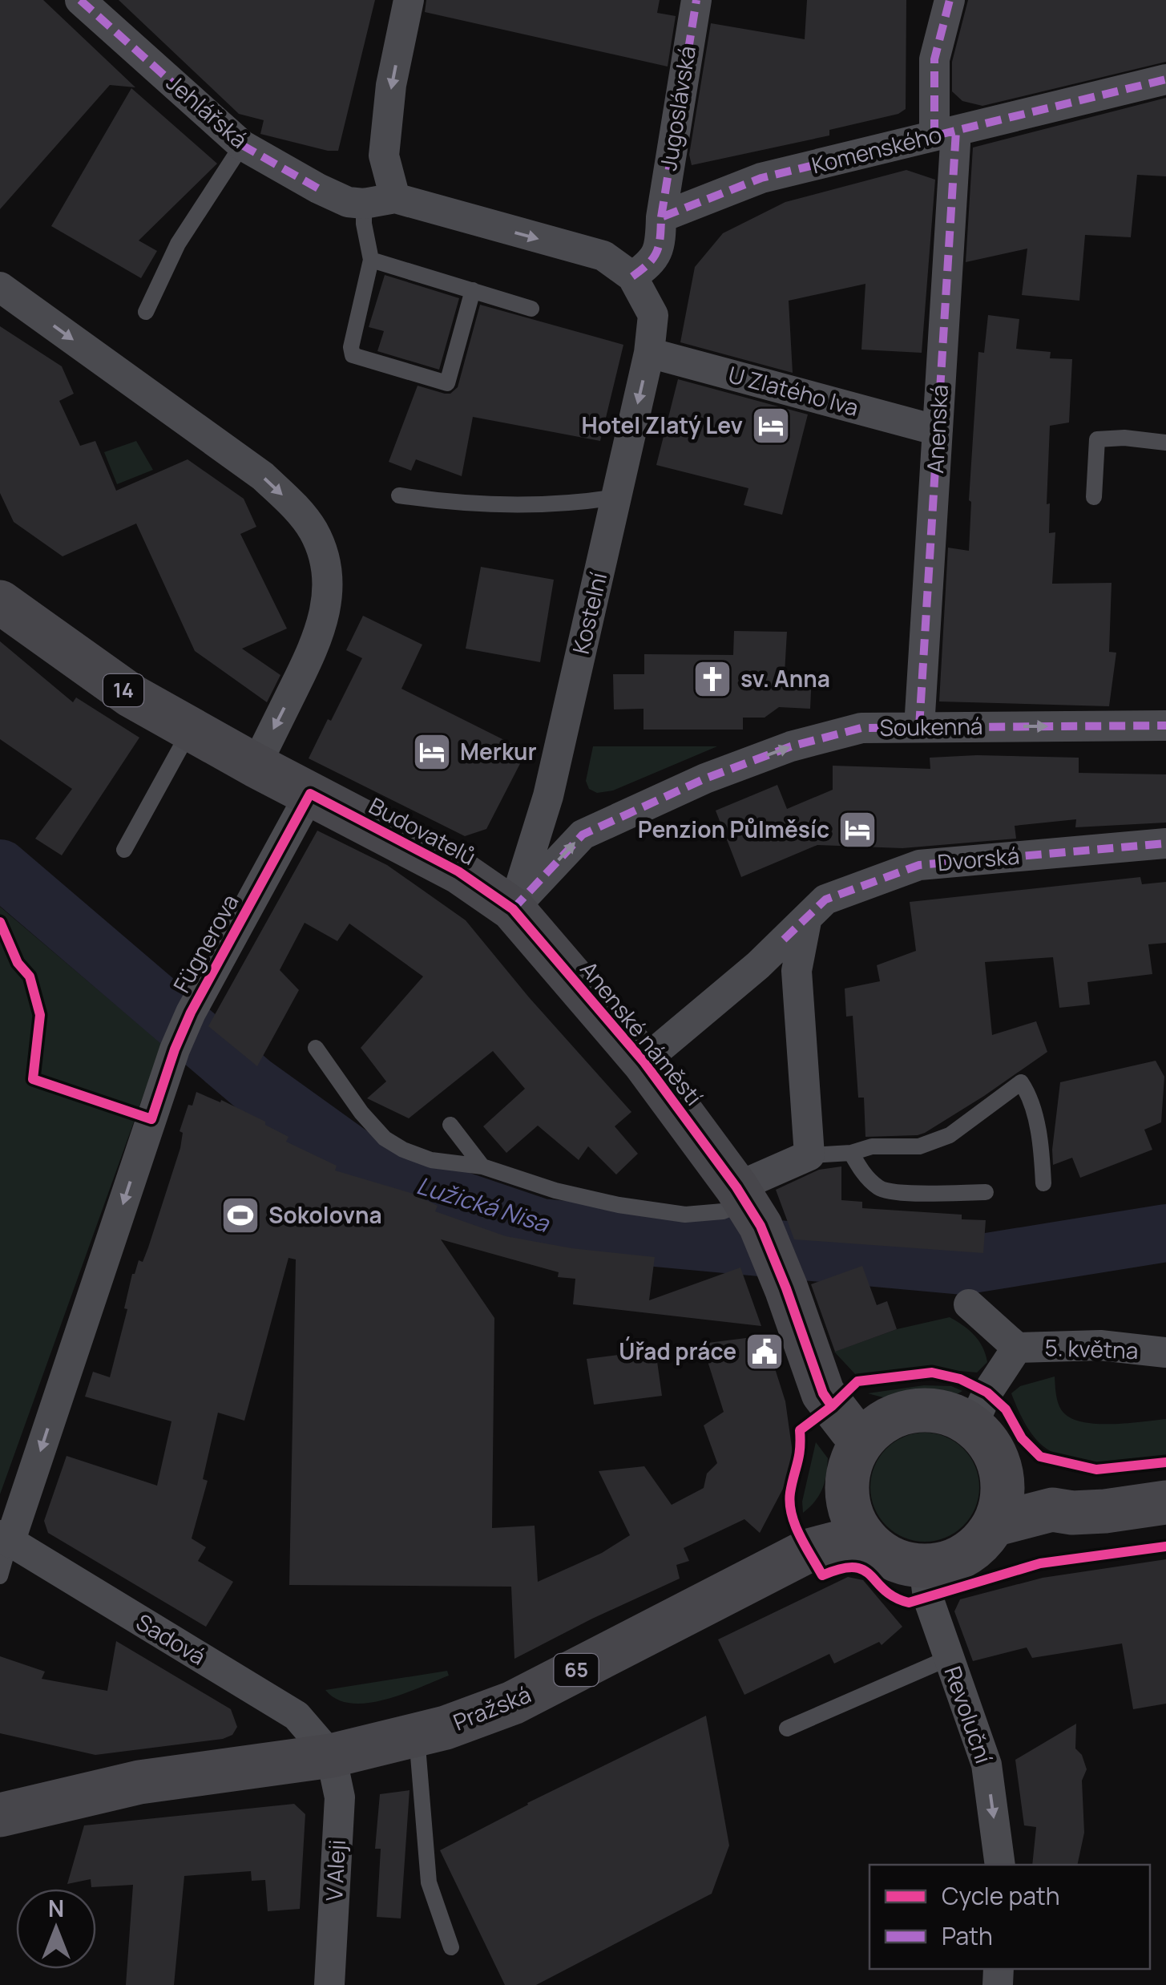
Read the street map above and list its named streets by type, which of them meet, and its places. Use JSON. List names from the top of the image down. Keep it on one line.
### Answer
{"streets":{"main road":["14","Budovatelů","Anenské náměstí","65","Pražská"],"street":["Jugoslávská","Jehlářská","Komenského","U Zlatého lva","Anenská","Kostelní","Soukenná","Dvorská","Fügnerova","5. května","Sadová","Revoluční","V Aleji"]},"crossings":[["Jugoslávská","Komenského"],["Komenského","Anenská"],["U Zlatého lva","Anenská"],["U Zlatého lva","Kostelní"],["Anenská","Soukenná"],["Kostelní","Soukenná"],["Kostelní","Budovatelů"],["Kostelní","Anenské náměstí"],["14","Anenské náměstí"],["14","5. května"],["14","Pražská"],["14","Revoluční"],["Soukenná","Budovatelů"],["Soukenná","Anenské náměstí"],["Budovatelů","Fügnerova"],["Budovatelů","Anenské náměstí"],["Dvorská","Anenské náměstí"],["Fügnerova","Sadová"],["5. května","Pražská"],["5. května","Revoluční"],["Sadová","Pražská"],["Sadová","V Aleji"],["Pražská","Revoluční"],["Pražská","V Aleji"]],"one_way":["Soukenná","Fügnerova","Revoluční"],"water":["Lužická Nisa"],"places":{"hotel":["Hotel Zlatý Lev","Merkur","Penzion Půlměsíc"],"church":["sv. Anna"],"sports":["Sokolovna"],"public building":["Úřad práce"]},"legend":["Cycle path","Path"],"north":"top"}
